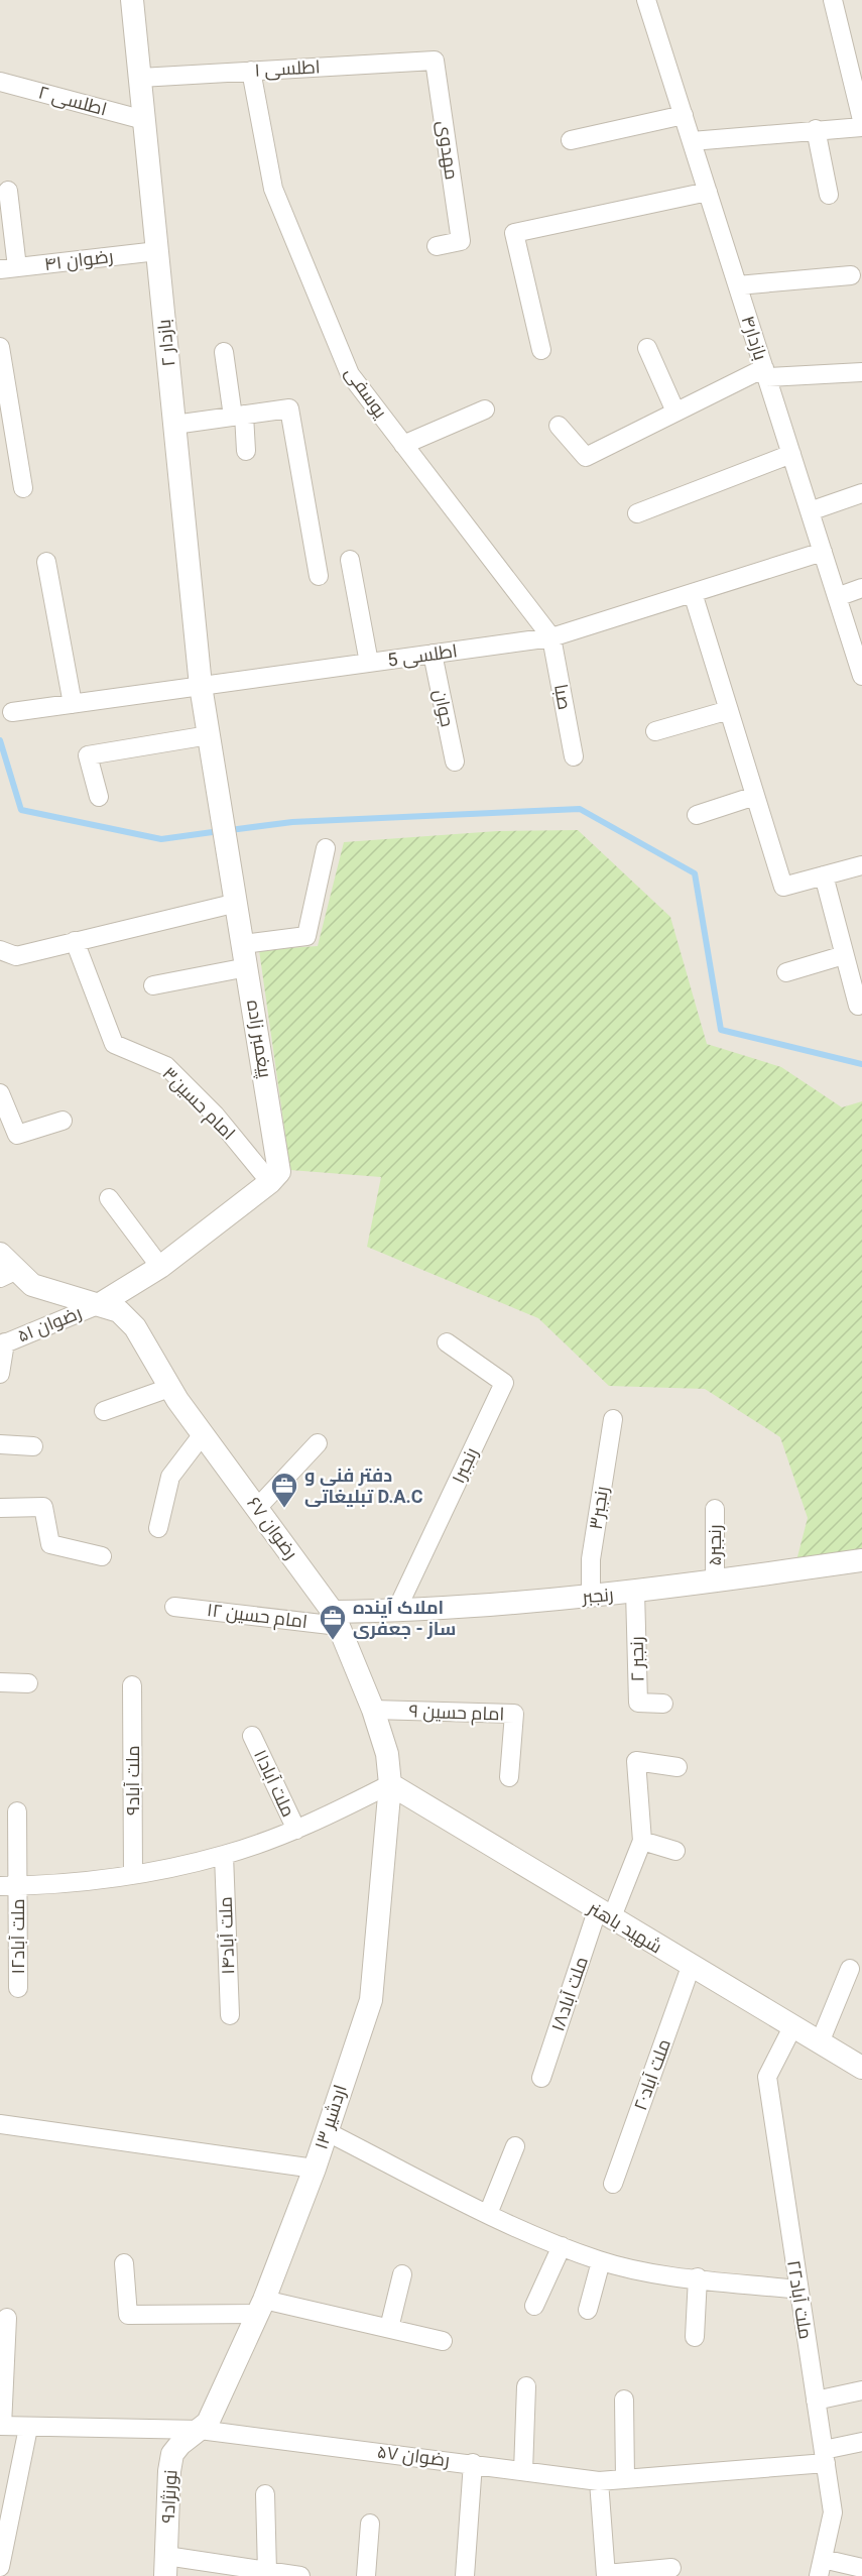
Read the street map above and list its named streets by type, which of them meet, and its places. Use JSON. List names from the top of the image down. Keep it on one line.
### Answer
{"streets":{"street":["اطلسی ۱","اطلسی ۲","مهدوی","رضوان ۴۱","بازدار۴","بازدار ۲","یوسفی","اطلسی 5","صبا","جوان","پیغمبر زاده","امام حسین۳","رضوان ۵۱","رنجبر۱","رنجبر۳","رضوان ۶۷","رنجبر۵","رنجبر","امام حسین ۱۲","رنجبر ۲","امام حسین ۹","ملت آباد۹","ملت آباد۱۱","شهید باهنر","ملت آباد۱۴","ملت آباد۱۲","ملت آباد۱۸","ملت آباد۲۰","اردشیر ۱۳","ملت آباد۲۲","رضوان ۵۷","نورنژاد۹"]},"crossings":[["اطلسی ۱","مهدوی"],["اطلسی ۱","بازدار ۲"],["اطلسی ۱","یوسفی"],["اطلسی ۲","بازدار ۲"],["رضوان ۴۱","بازدار ۲"],["بازدار۴","اطلسی 5"],["بازدار ۲","اطلسی 5"],["بازدار ۲","پیغمبر زاده"],["یوسفی","اطلسی 5"],["یوسفی","صبا"],["اطلسی 5","صبا"],["اطلسی 5","جوان"],["اطلسی 5","پیغمبر زاده"],["پیغمبر زاده","امام حسین۳"],["رضوان ۵۱","رضوان ۶۷"],["رنجبر۱","رنجبر"],["رنجبر۳","رنجبر"],["رضوان ۶۷","رنجبر"],["رضوان ۶۷","امام حسین ۱۲"],["رضوان ۶۷","امام حسین ۹"],["رضوان ۶۷","شهید باهنر"],["رضوان ۶۷","اردشیر ۱۳"],["رنجبر۵","رنجبر"],["رنجبر","امام حسین ۱۲"],["رنجبر","رنجبر ۲"],["شهید باهنر","ملت آباد۱۸"],["شهید باهنر","ملت آباد۲۰"],["شهید باهنر","اردشیر ۱۳"],["شهید باهنر","ملت آباد۲۲"],["اردشیر ۱۳","رضوان ۵۷"],["اردشیر ۱۳","نورنژاد۹"],["ملت آباد۲۲","رضوان ۵۷"],["رضوان ۵۷","نورنژاد۹"]],"places":{"office":["دفتر فنی و تبلیغاتی D.A.C","املاک آینده ساز - جعفری"]}}
